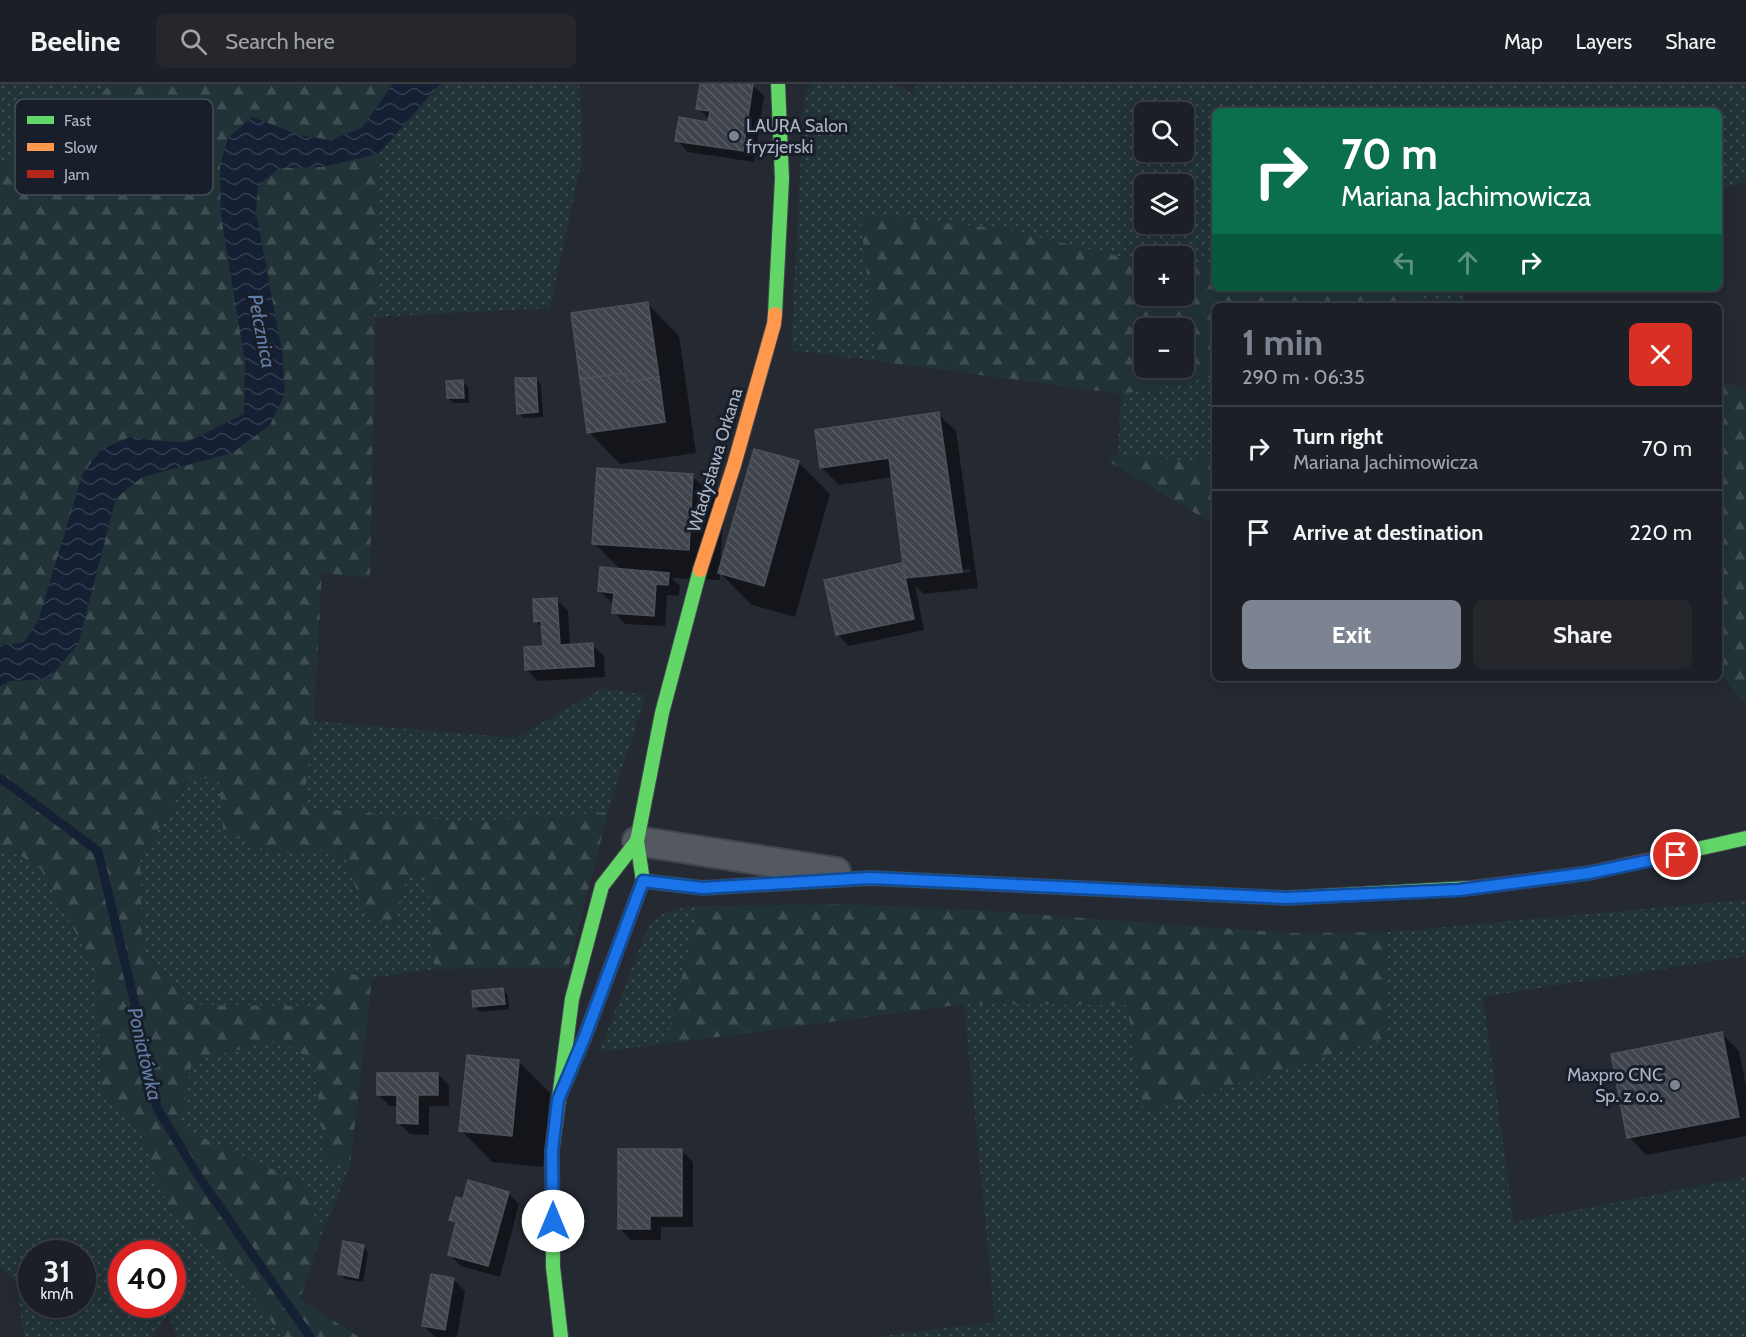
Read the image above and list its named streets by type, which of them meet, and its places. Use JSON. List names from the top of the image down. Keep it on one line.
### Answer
{"streets":{"street":["Władysława Orkana"]},"water":["Pełcznica","Poniatówka"],"places":["LAURA Salon fryzjerski","Maxpro CNC Sp. z o.o."],"legend":["Fast","Slow","Jam"],"page":{"header":"Beeline","search":"Search here","nav":["Map","Layers","Share"],"map_buttons":["+","−"],"turn":["70 m","Mariana Jachimowicza"],"heading":["1 min","290 m · 06:35"],"list":[{"name":"Turn right","note":"Mariana Jachimowicza","value":"70 m"},{"name":"Arrive at destination","value":"220 m"}],"buttons":["Exit","Share"],"speed":"31 km/h","limit":"40"}}
